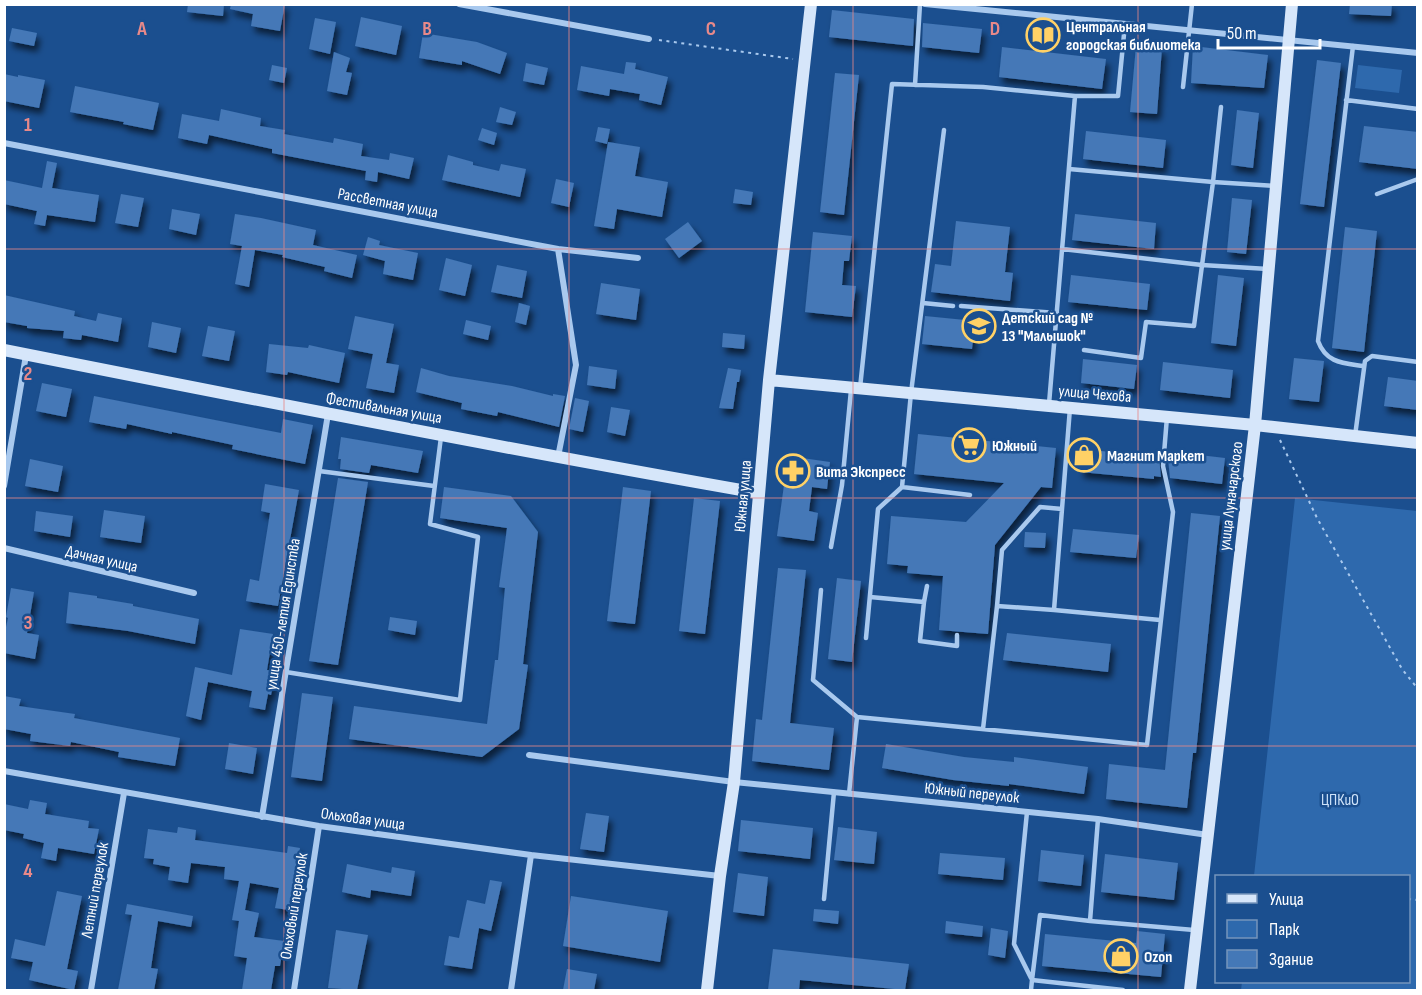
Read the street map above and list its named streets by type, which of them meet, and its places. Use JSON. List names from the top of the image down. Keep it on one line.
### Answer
{"streets":{"street":["Рассветная улица","улица Чехова","Фестивальная улица","Южная улица","улица Луначарского","Дачная улица","улица 450-летия Единства","Южный переулок","Ольховая улица","Летний переулок","Ольховый переулок"]},"crossings":[["улица Чехова","Южная улица"],["улица Чехова","улица Луначарского"],["Фестивальная улица","Южная улица"],["Фестивальная улица","улица 450-летия Единства"],["Южная улица","Южный переулок"],["Южная улица","Ольховая улица"],["улица Луначарского","Южный переулок"],["улица 450-летия Единства","Ольховая улица"],["Ольховая улица","Летний переулок"],["Ольховая улица","Ольховый переулок"]],"parks":["ЦПКиО"],"places":{"library":["Центральная городская библиотека"],"school or university":["Детский сад № 13 \"Малышок\""],"supermarket":["Южный"],"shop":["Магнит Маркет","Ozon"],"pharmacy":["Вита Экспресс"]},"legend":["Улица","Парк","Здание"],"scale_bar":"50 m","grid":{"columns":["A","B","C","D"],"rows":["1","2","3","4"]}}
